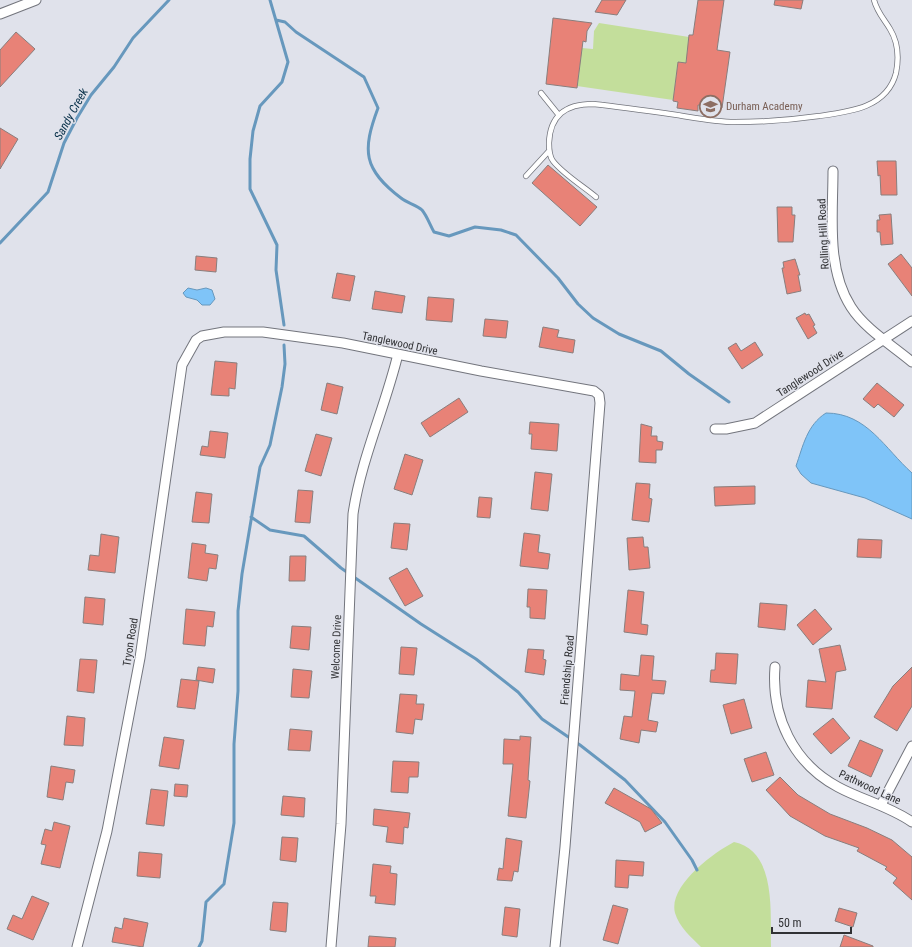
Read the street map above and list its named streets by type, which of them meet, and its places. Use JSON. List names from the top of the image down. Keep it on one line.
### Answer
{"streets":{"street":["Rolling Hill Road","Tanglewood Drive","Tryon Road","Welcome Drive","Friendship Road","Pathwood Lane"]},"crossings":[["Rolling Hill Road","Tanglewood Drive"],["Tanglewood Drive","Tryon Road"],["Tanglewood Drive","Welcome Drive"],["Tanglewood Drive","Friendship Road"]],"water":["Sandy Creek"],"places":{"school or university":["Durham Academy"]},"scale_bar":"50 m"}
